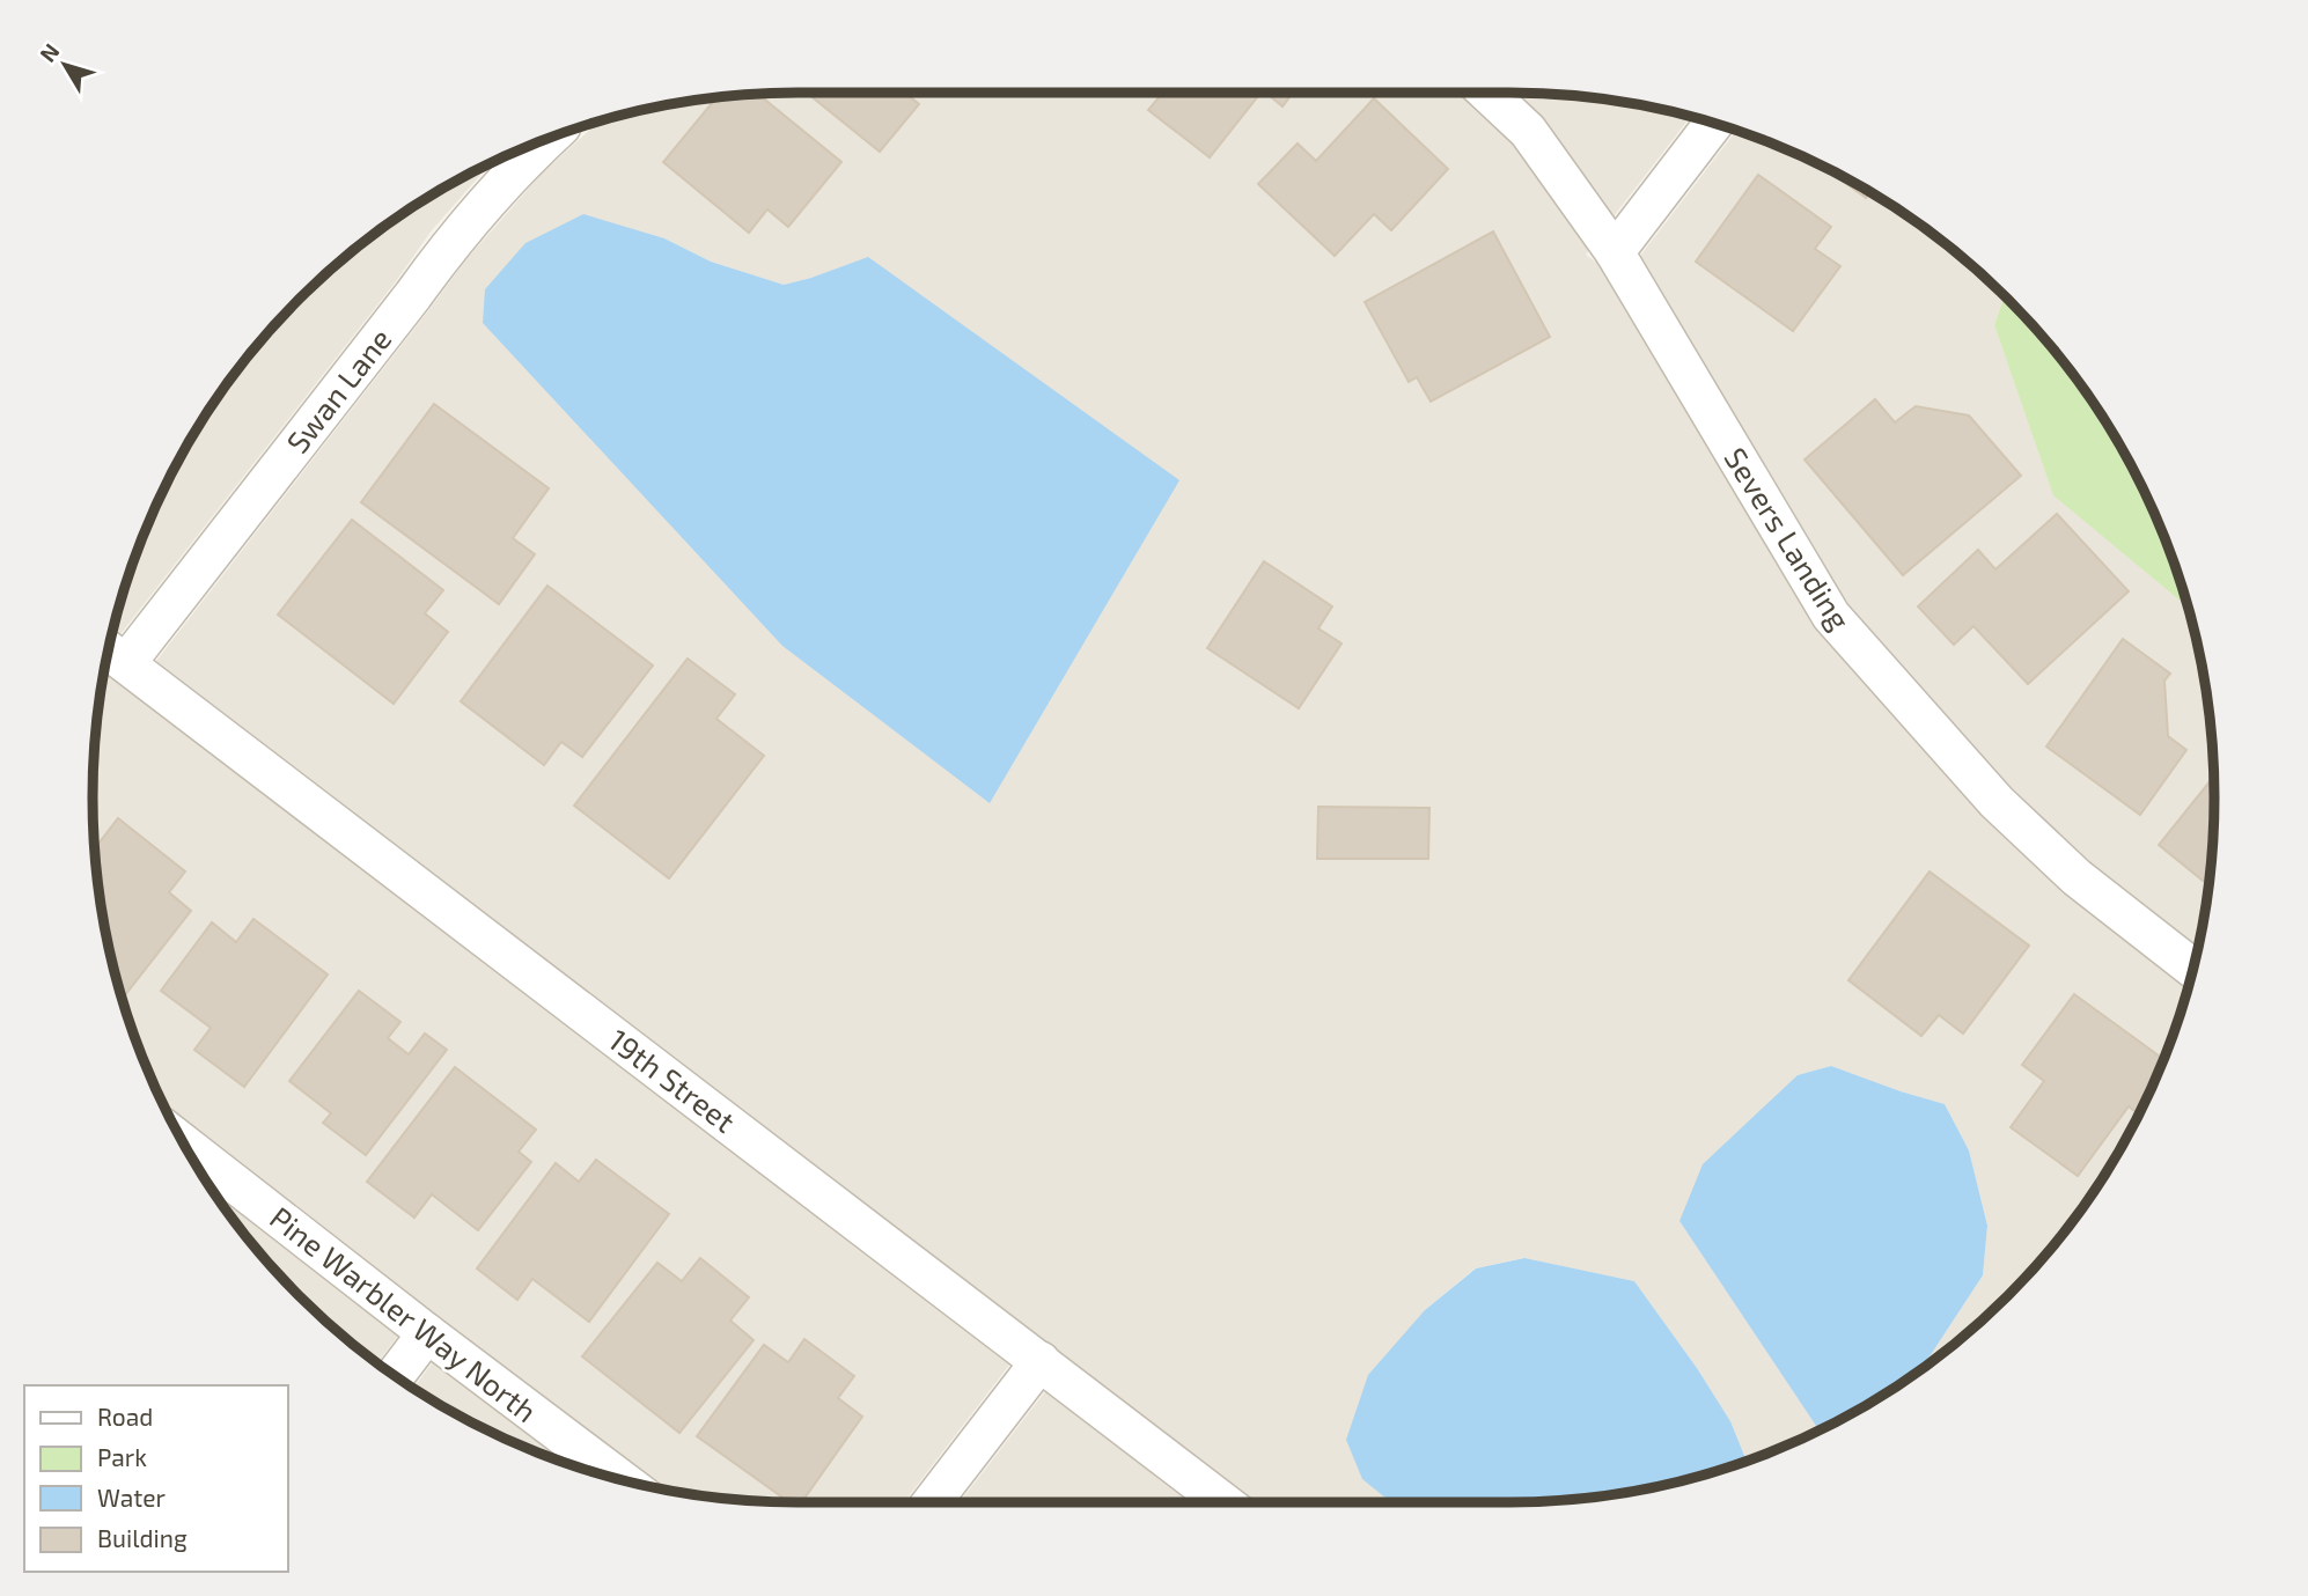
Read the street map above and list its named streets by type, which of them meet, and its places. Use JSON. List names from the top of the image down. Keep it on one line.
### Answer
{"streets":{"street":["Swan Lane","Severs Landing","19th Street","Pine Warbler Way North"]},"crossings":[["Swan Lane","19th Street"]],"legend":["Road","Park","Water","Building"],"north":"top left"}
